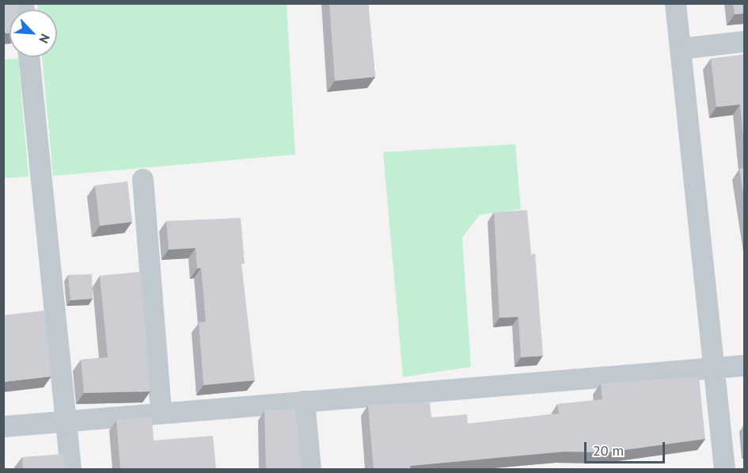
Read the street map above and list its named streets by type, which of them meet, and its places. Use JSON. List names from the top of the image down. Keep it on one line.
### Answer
{"scale_bar":"20 m","north":"bottom right"}
